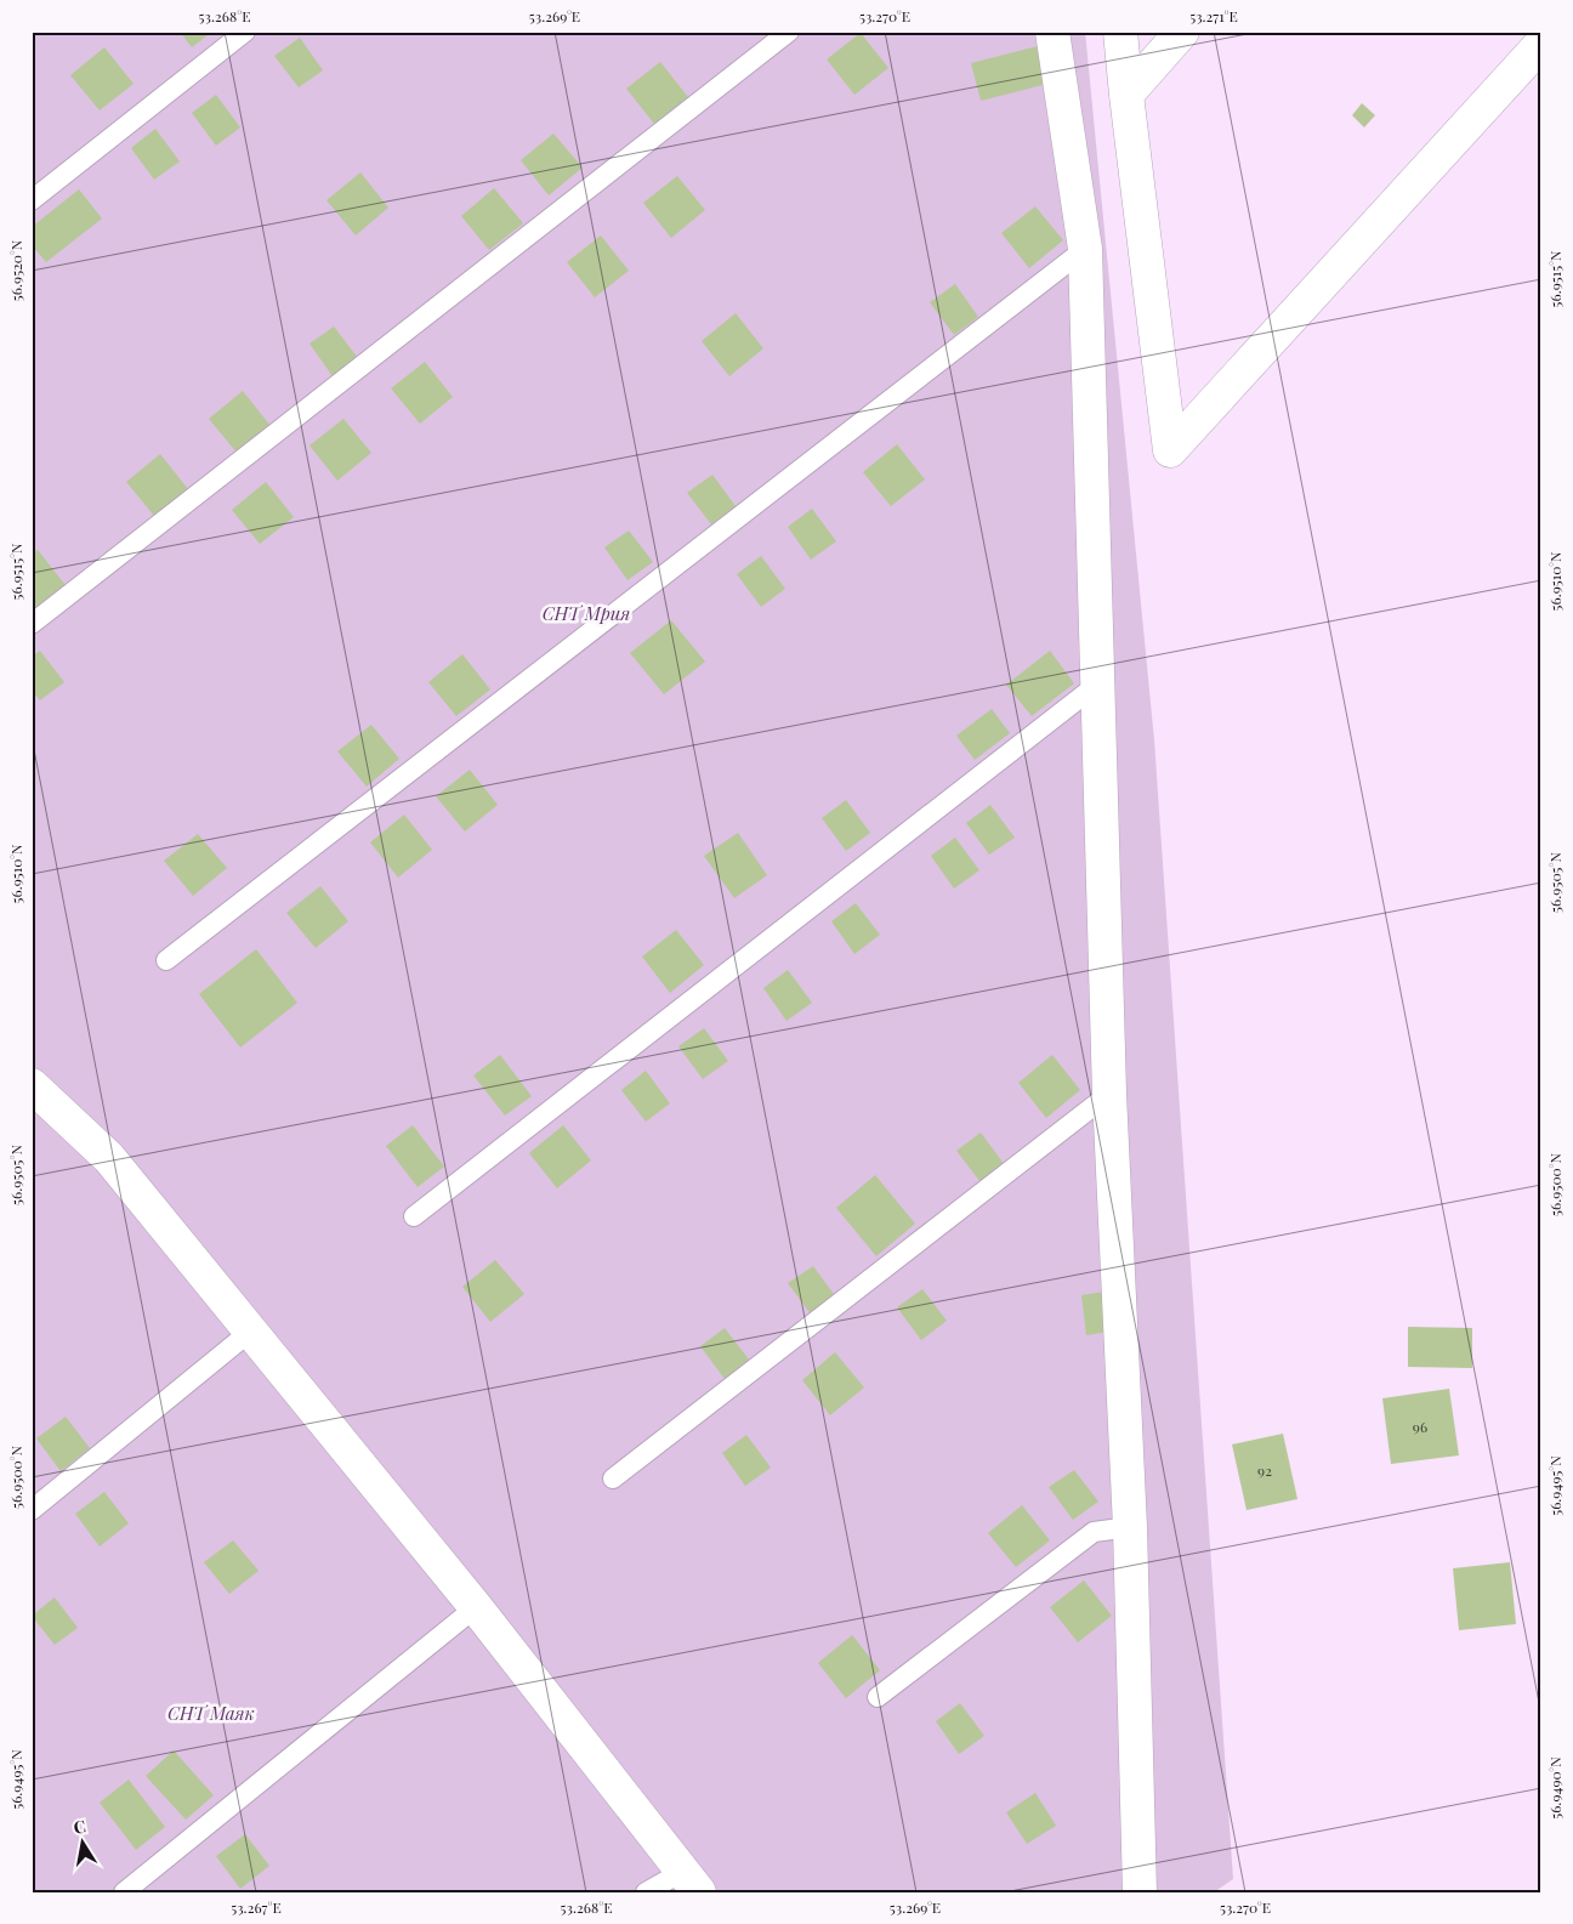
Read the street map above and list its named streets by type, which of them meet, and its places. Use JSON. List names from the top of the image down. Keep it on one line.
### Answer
{"parks":["СНТ Мрия","СНТ Маяк"],"house_numbers":["96","92"],"north":"top","coordinates":["53.268°E","53.269°E","53.270°E","53.271°E","56.9520°N","56.9515°N","56.9510°N","56.9505°N","56.9500°N","56.9495°N","56.9490°N","53.267°E"]}
